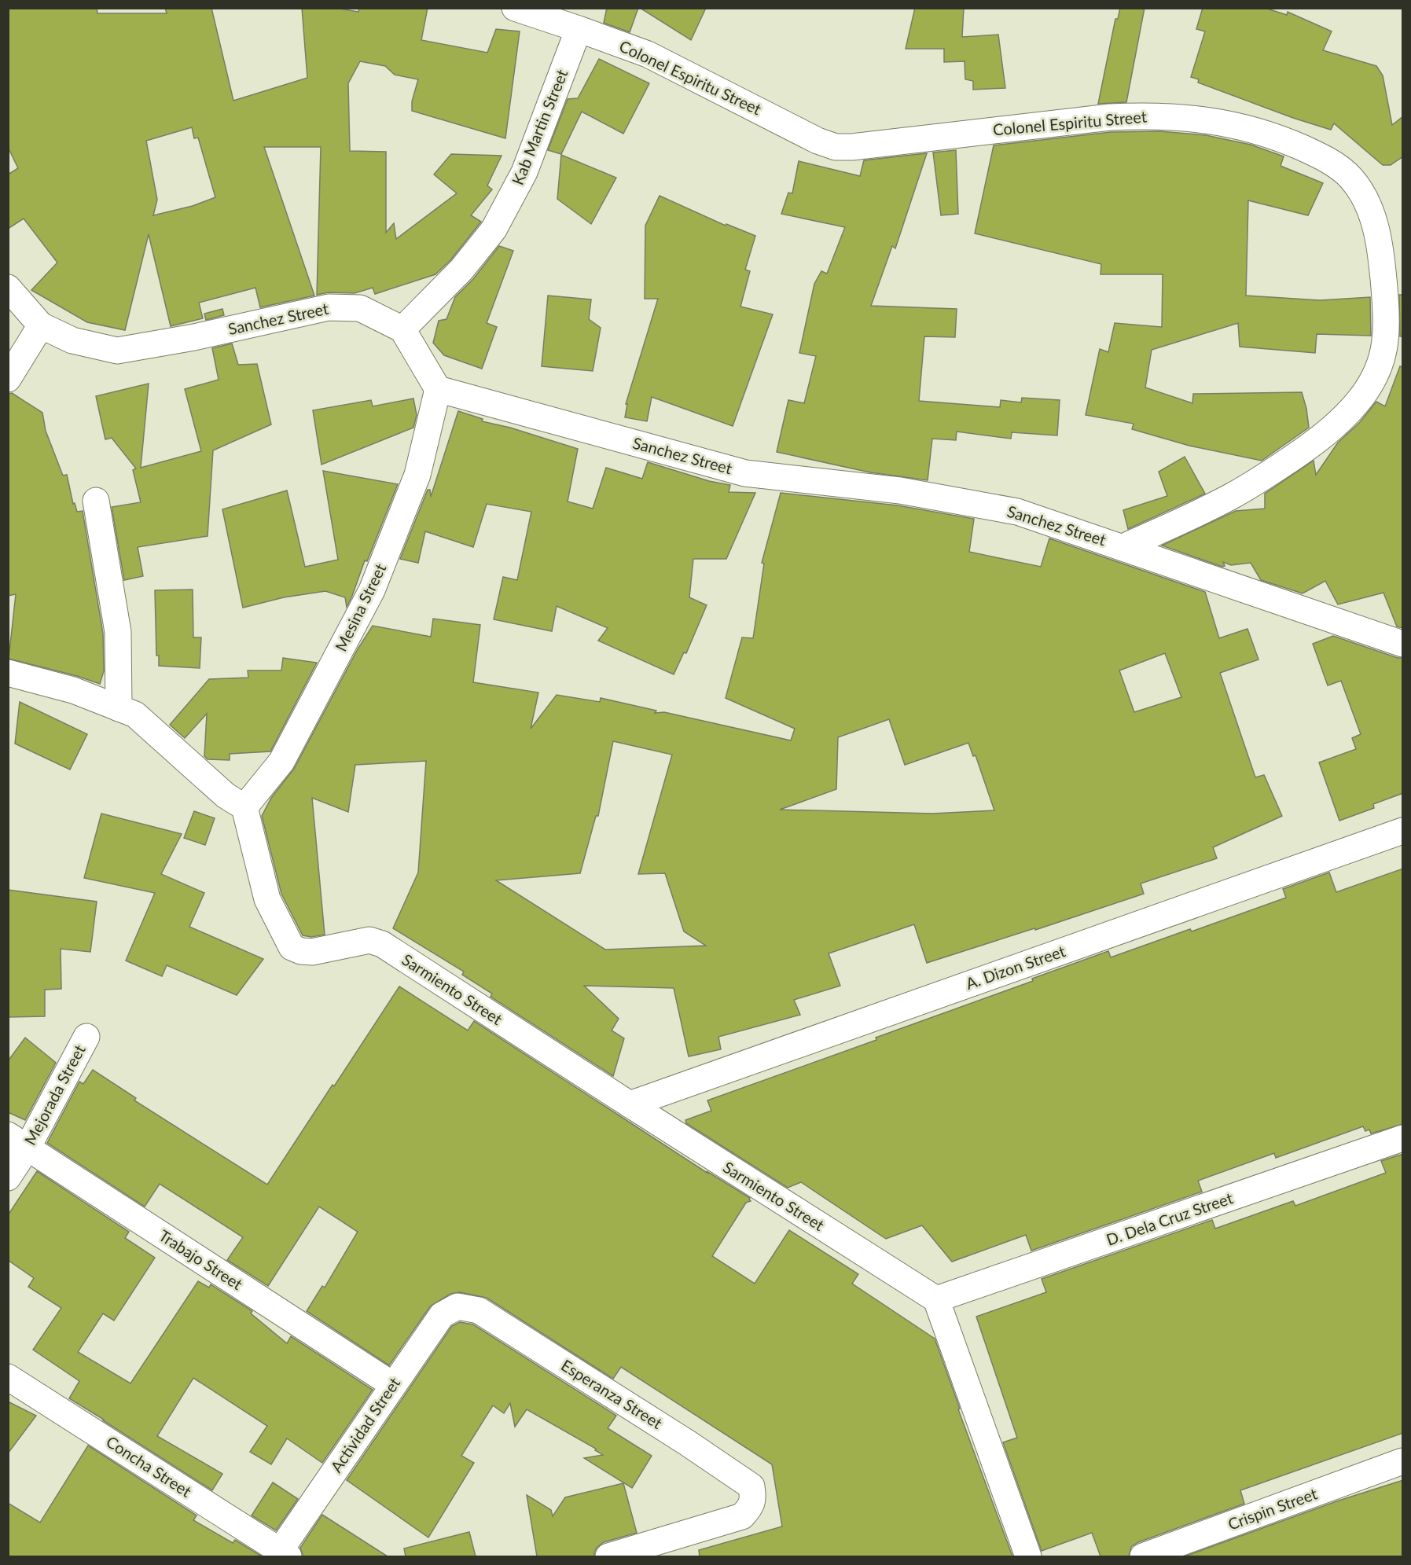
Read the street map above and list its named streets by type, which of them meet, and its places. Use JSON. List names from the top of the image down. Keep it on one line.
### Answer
{"streets":{"street":["Colonel Espiritu Street","Kab Martin Street","Sanchez Street","Mesina Street","A. Dizon Street","Sarmiento Street","Mejorada Street","D. Dela Cruz Street","Trabajo Street","Esperanza Street","Actividad Street","Concha Street","Crispin Street"]},"crossings":[["Colonel Espiritu Street","Kab Martin Street"],["Colonel Espiritu Street","Sanchez Street"],["Kab Martin Street","Sanchez Street"],["Sanchez Street","Mesina Street"],["Mesina Street","Sarmiento Street"],["A. Dizon Street","Sarmiento Street"],["Sarmiento Street","D. Dela Cruz Street"],["Mejorada Street","Trabajo Street"],["Trabajo Street","Actividad Street"],["Esperanza Street","Actividad Street"],["Actividad Street","Concha Street"]]}
